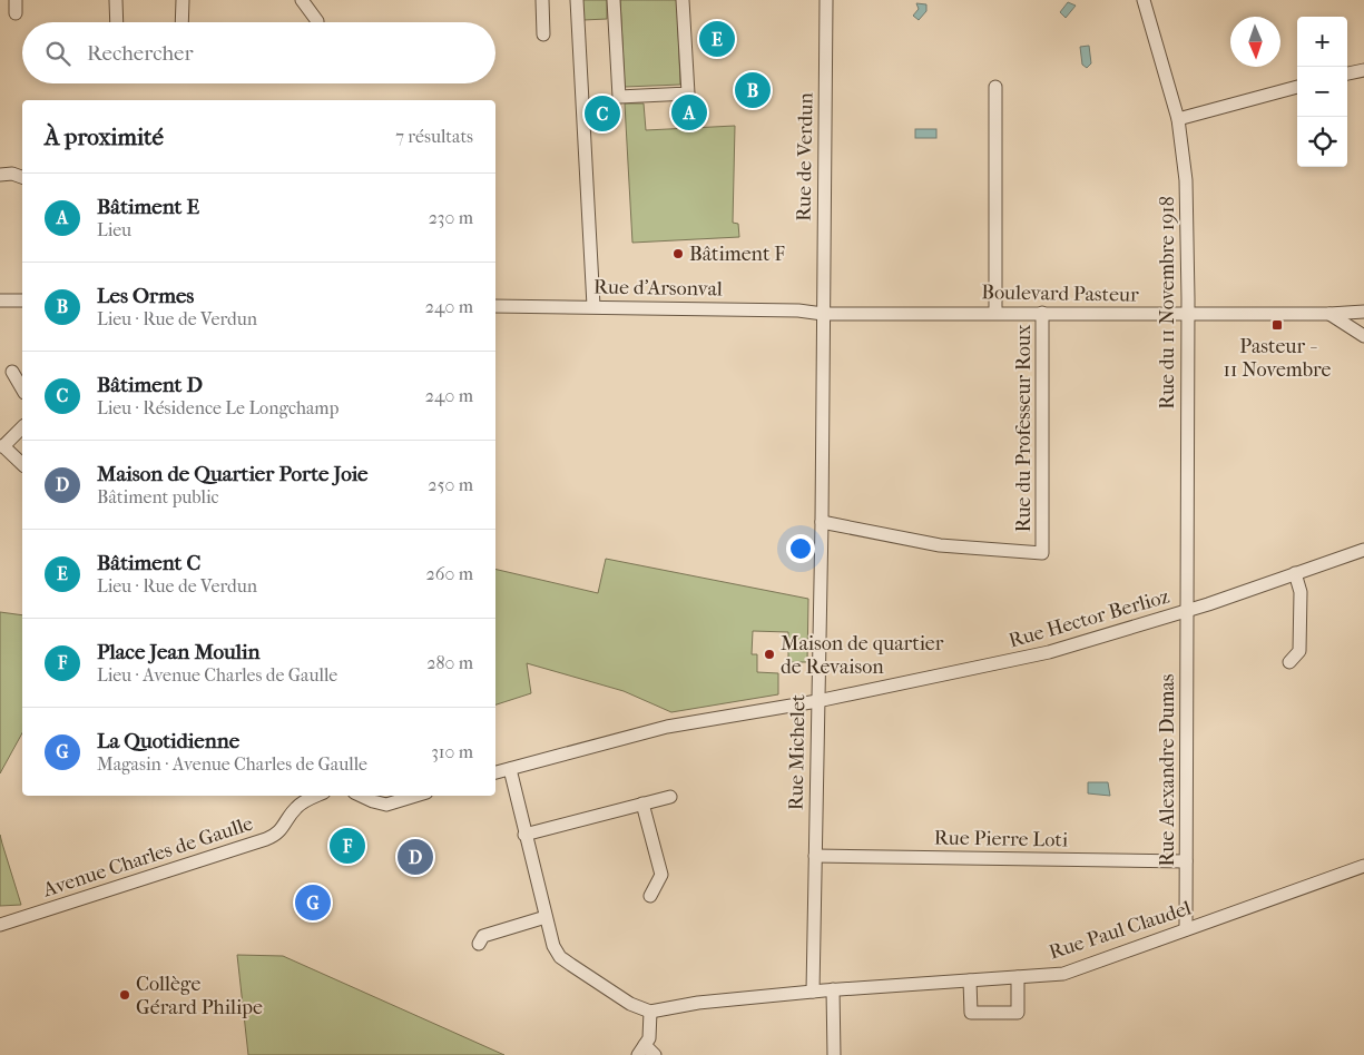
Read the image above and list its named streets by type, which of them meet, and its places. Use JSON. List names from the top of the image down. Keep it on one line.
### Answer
{"streets":{"street":["Rue de Verdun","Rue d'Arsonval","Boulevard Pasteur","Rue du 11 Novembre 1918","Rue du Professeur Roux","Rue Hector Berlioz","Rue Michelet","Rue Alexandre Dumas","Rue Pierre Loti","Avenue Charles de Gaulle","Rue Paul Claudel"]},"crossings":[["Rue de Verdun","Rue d'Arsonval"],["Rue de Verdun","Boulevard Pasteur"],["Rue de Verdun","Rue Michelet"],["Rue d'Arsonval","Boulevard Pasteur"],["Rue d'Arsonval","Rue Michelet"],["Boulevard Pasteur","Rue du 11 Novembre 1918"],["Boulevard Pasteur","Rue du Professeur Roux"],["Boulevard Pasteur","Rue Michelet"],["Rue du 11 Novembre 1918","Rue Hector Berlioz"],["Rue du 11 Novembre 1918","Rue Alexandre Dumas"],["Rue du Professeur Roux","Rue Michelet"],["Rue Hector Berlioz","Rue Michelet"],["Rue Hector Berlioz","Rue Alexandre Dumas"],["Rue Michelet","Rue Pierre Loti"],["Rue Michelet","Rue Paul Claudel"],["Rue Alexandre Dumas","Rue Pierre Loti"],["Rue Alexandre Dumas","Rue Paul Claudel"]],"places":{"other":["Bâtiment F","Maison de quartier de Revaison","Collège Gérard Philipe"],"transit":["Pasteur - 11 Novembre"]},"north":"bottom","page":{"map_buttons":["+","−"],"pins":["E","B","A","C","F","D","G"],"search":"Rechercher","heading":["À proximité","7 résultats"],"list":[{"mark":"A","name":"Bâtiment E","note":"Lieu","value":"230 m"},{"mark":"B","name":"Les Ormes","note":"Lieu · Rue de Verdun","value":"240 m"},{"mark":"C","name":"Bâtiment D","note":"Lieu · Résidence Le Longchamp","value":"240 m"},{"mark":"D","name":"Maison de Quartier Porte Joie","note":"Bâtiment public","value":"250 m"},{"mark":"E","name":"Bâtiment C","note":"Lieu · Rue de Verdun","value":"260 m"},{"mark":"F","name":"Place Jean Moulin","note":"Lieu · Avenue Charles de Gaulle","value":"280 m"},{"mark":"G","name":"La Quotidienne","note":"Magasin · Avenue Charles de Gaulle","value":"310 m"}]}}
